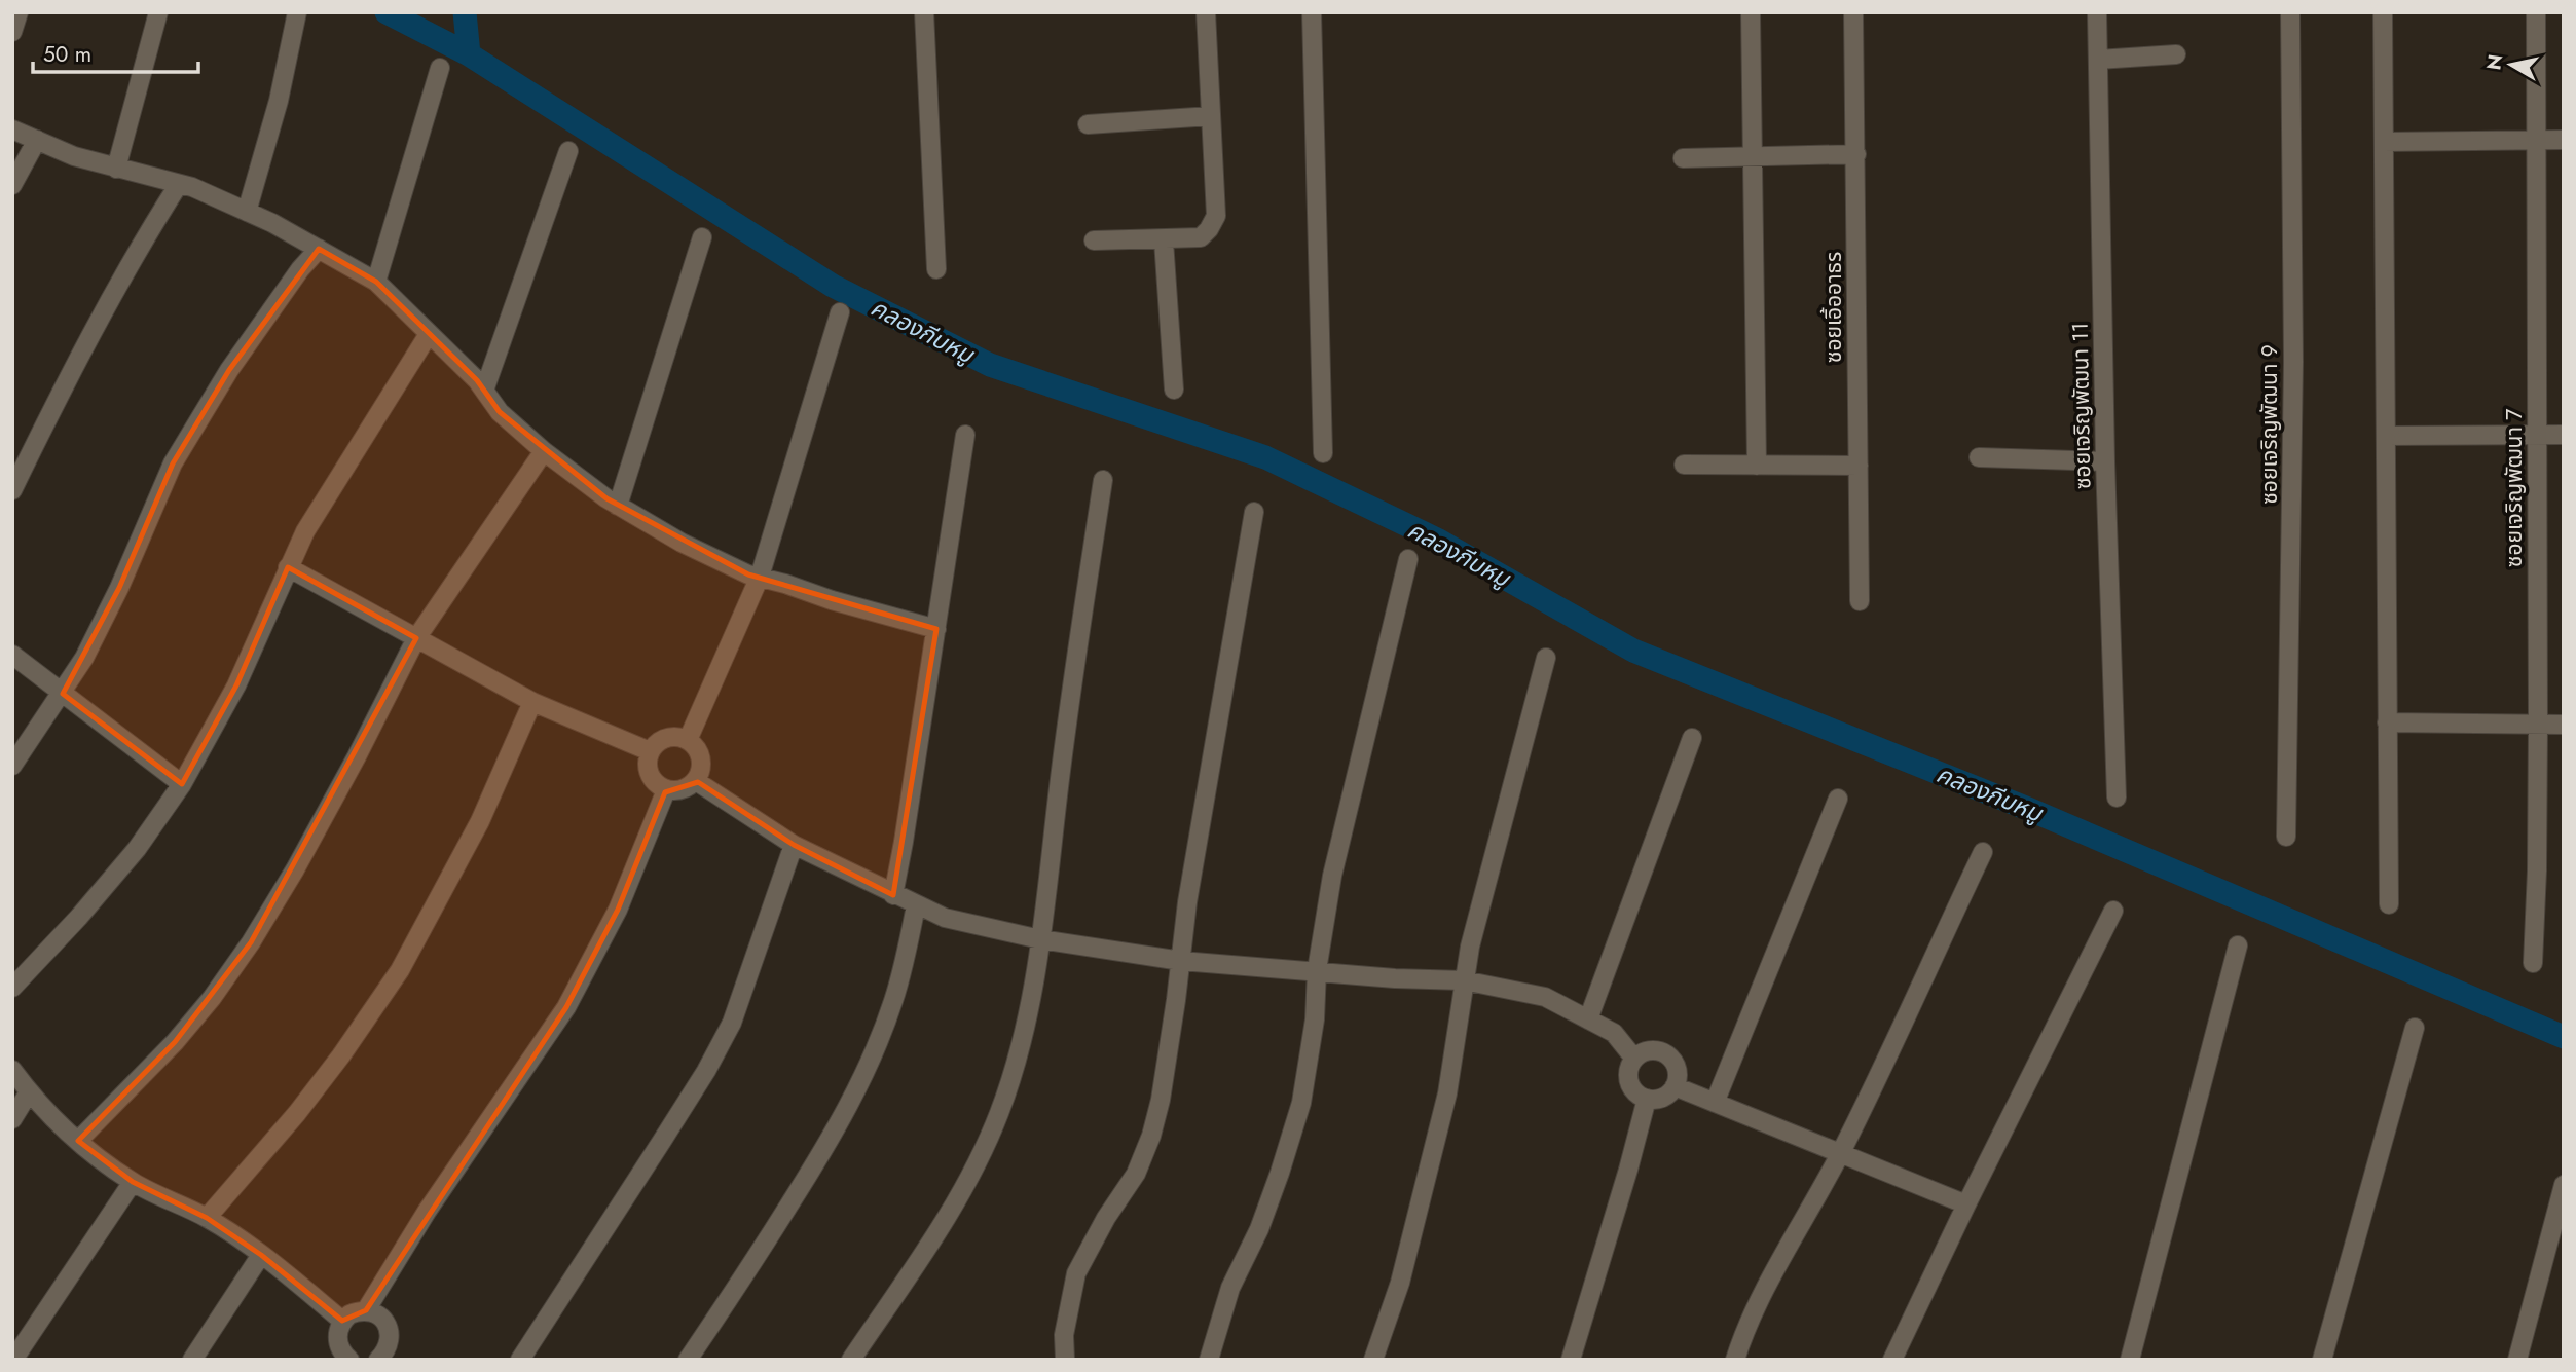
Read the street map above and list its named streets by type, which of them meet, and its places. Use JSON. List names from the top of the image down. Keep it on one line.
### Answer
{"streets":{"street":["ซอยเอิ้ออาธร","ซอยเจริญพัฒนา 11","ซอยเจริญพัฒนา 9","ซอยเจริญพัฒนา 7"]},"water":["คลองกีบหมู"],"scale_bar":"50 m","north":"left"}
